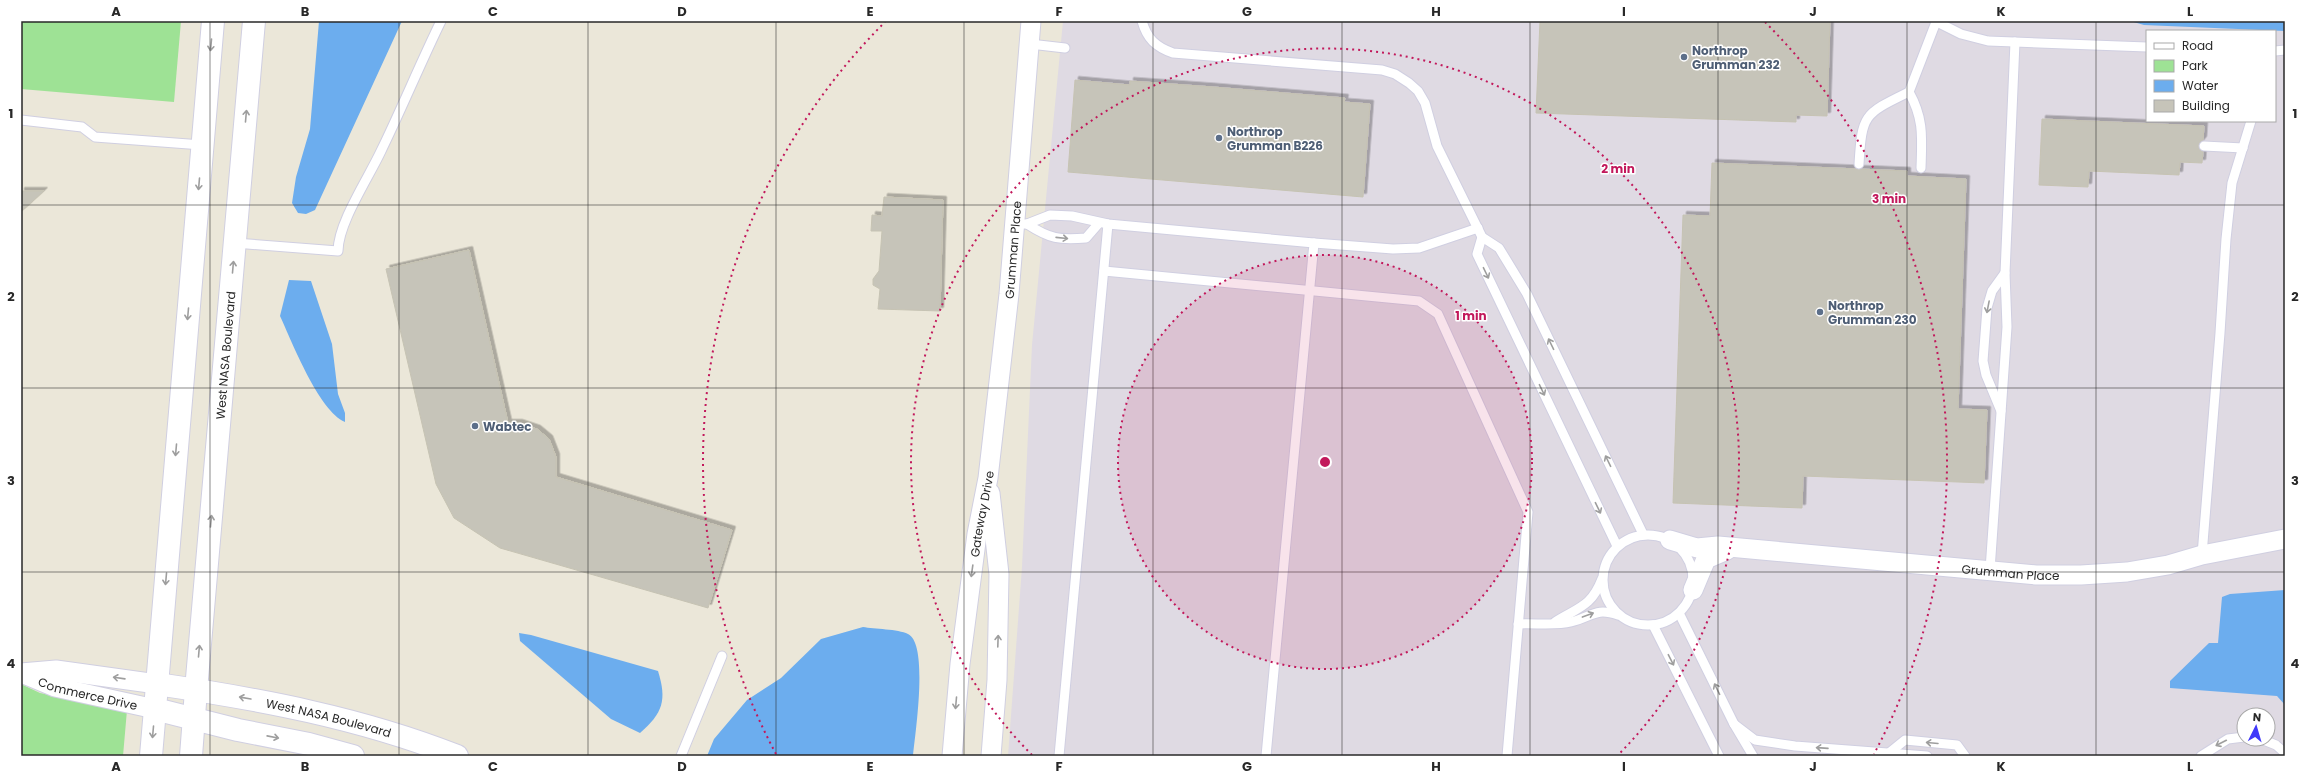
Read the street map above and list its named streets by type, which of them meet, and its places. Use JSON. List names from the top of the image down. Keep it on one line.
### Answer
{"streets":{"main road":["West NASA Boulevard"],"street":["Grumman Place","Gateway Drive","Commerce Drive"]},"crossings":[["Grumman Place","Gateway Drive"],["West NASA Boulevard","Commerce Drive"]],"places":["Northrop Grumman 232","Northrop Grumman B226","Northrop Grumman 230","Wabtec"],"legend":["Road","Park","Water","Building"],"north":"top","grid":{"columns":["A","B","C","D","E","F","G","H","I","J","K","L"],"rows":["1","2","3","4"]},"rings":["2 min","3 min","1 min"]}
